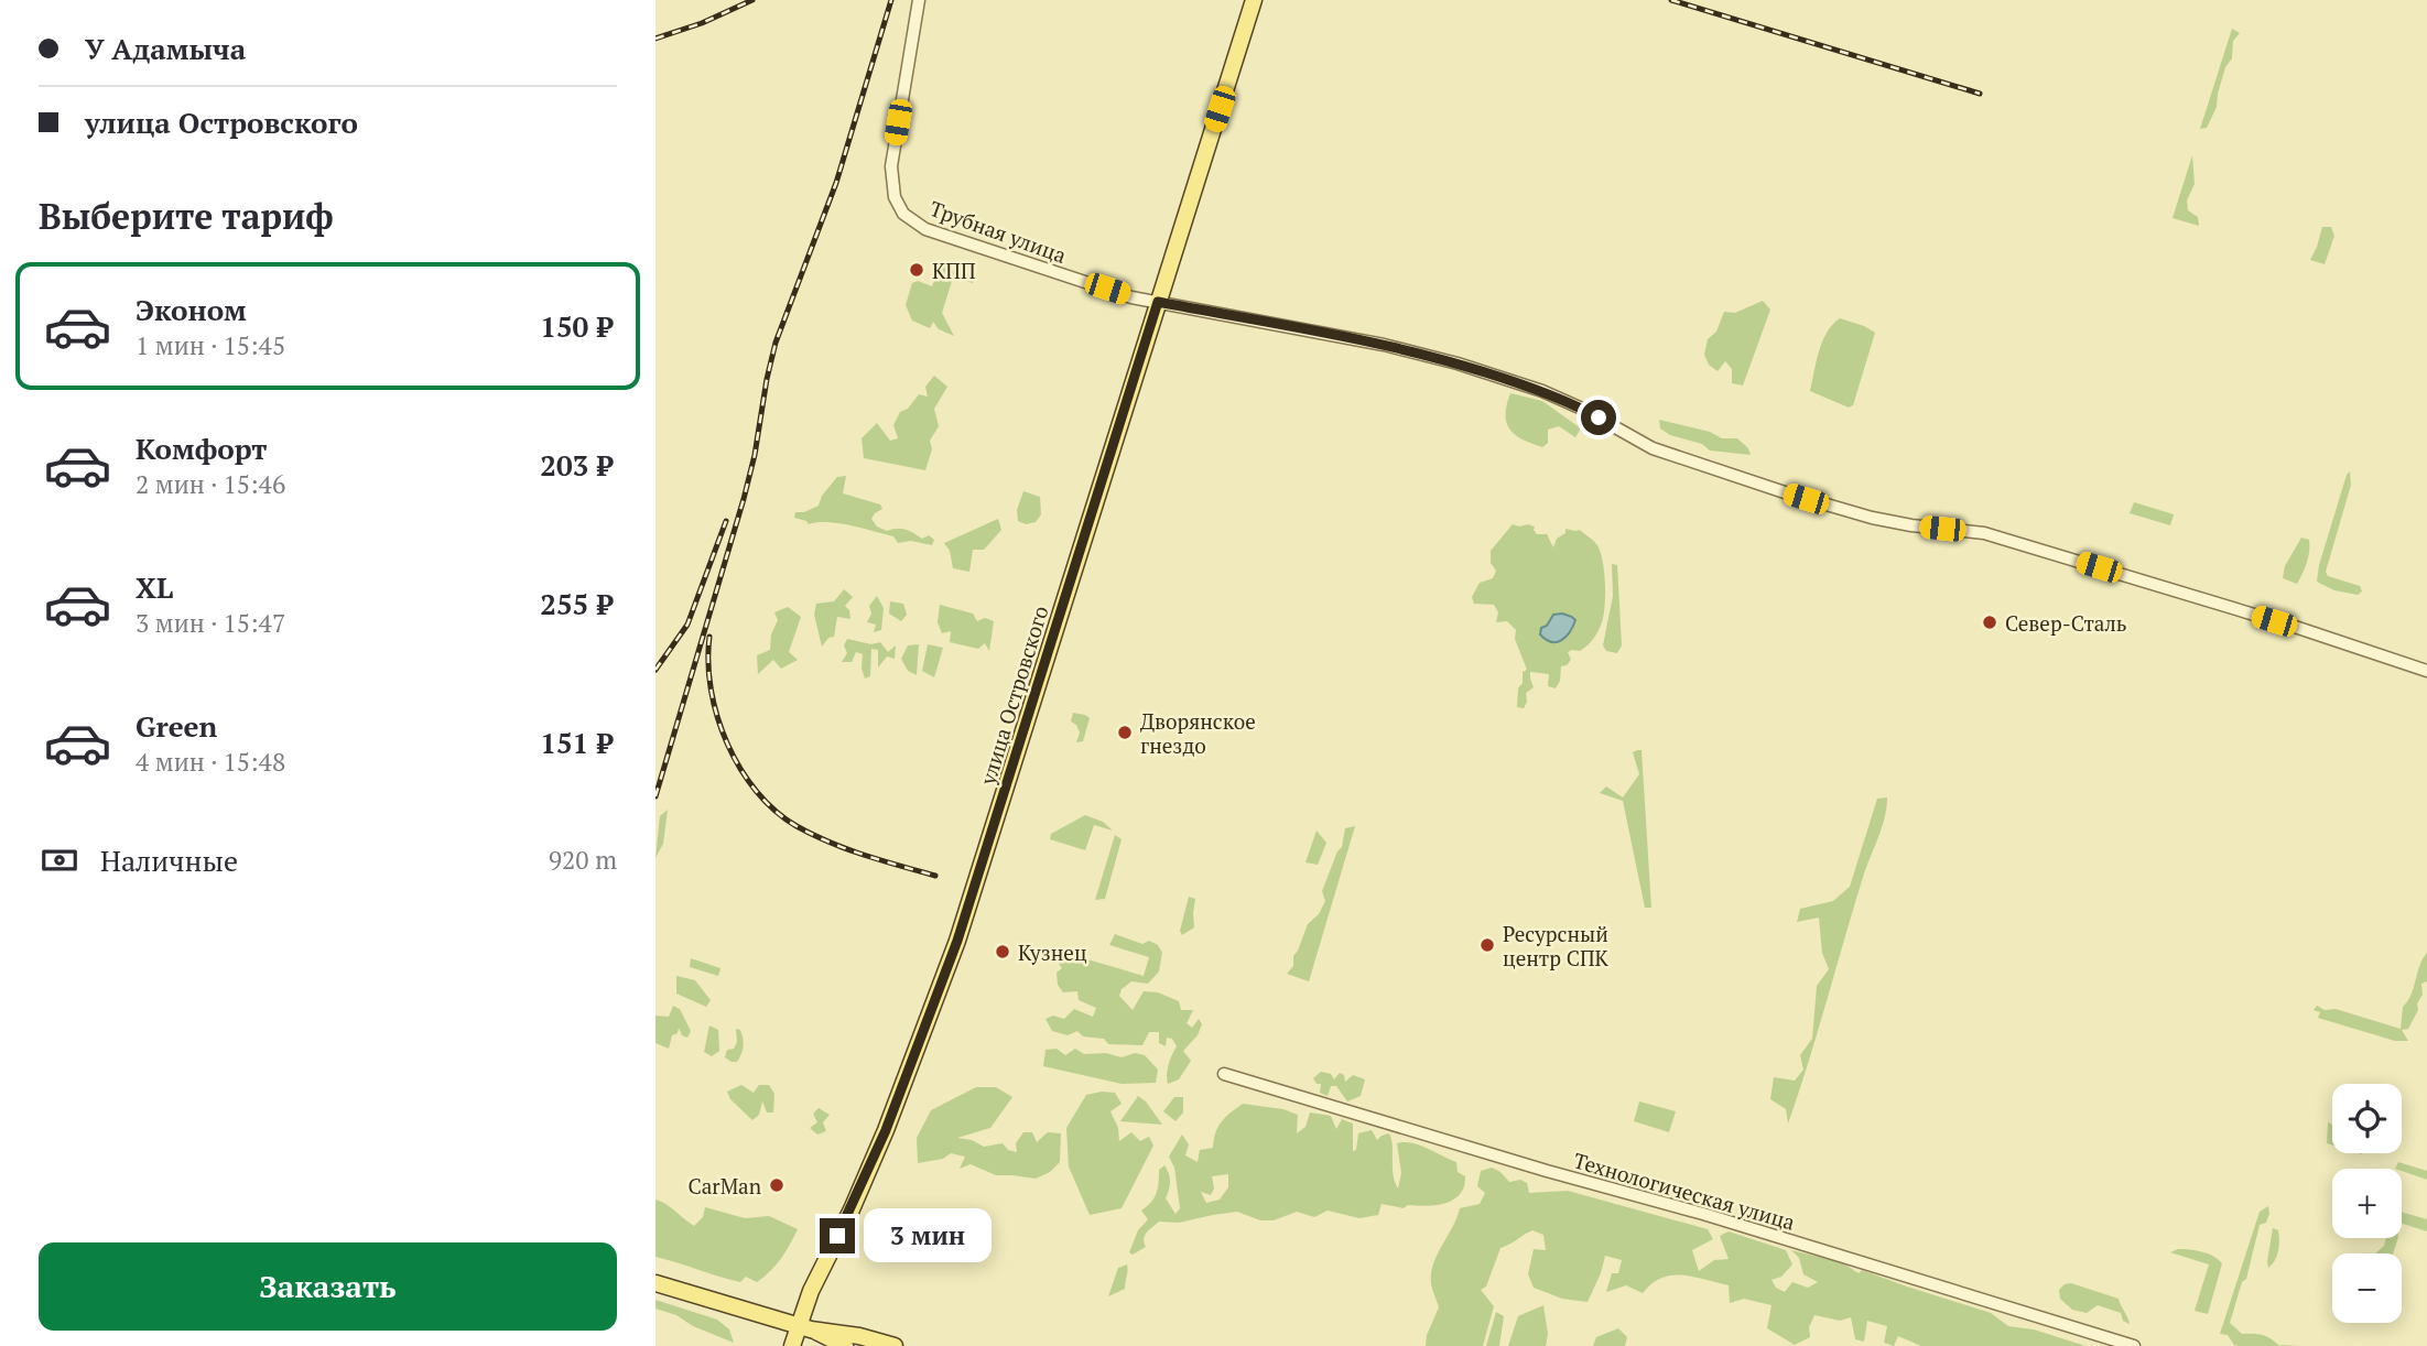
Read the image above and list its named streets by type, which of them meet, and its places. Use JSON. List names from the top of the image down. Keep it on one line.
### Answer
{"streets":{"main road":["улица Островского"],"street":["Трубная улица","Технологическая улица"]},"crossings":[["Трубная улица","улица Островского"]],"places":["КПП","Север-Сталь","Дворянское гнездо","Ресурсный центр СПК","Кузнец","CarMan"],"page":{"banner":["У Адамыча","улица Островского"],"heading":"Выберите тариф","list":[{"name":"Эконом","note":"1 мин · 15:45","value":"150 ₽"},{"name":"Комфорт","note":"2 мин · 15:46","value":"203 ₽"},{"name":"XL","note":"3 мин · 15:47","value":"255 ₽"},{"name":"Green","note":"4 мин · 15:48","value":"151 ₽"}],"pay":["Наличные","920 m"],"map_buttons":["+","−"],"bubble":"3 мин","buttons":"Заказать"}}
